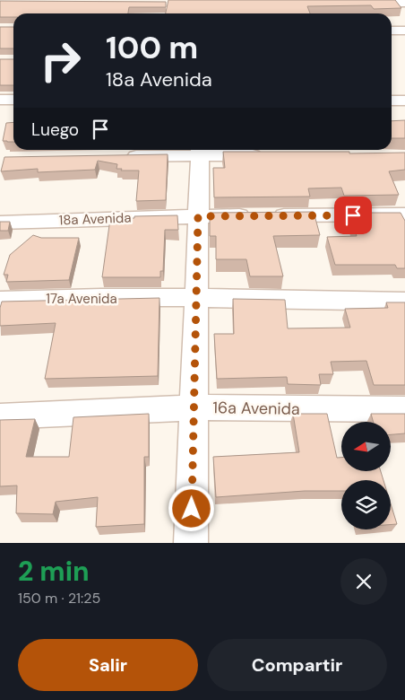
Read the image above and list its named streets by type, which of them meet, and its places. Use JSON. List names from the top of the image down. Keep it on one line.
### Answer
{"streets":{"street":["18a Avenida","17a Avenida","16a Avenida"]},"north":"left","page":{"turn":["100 m","18a Avenida"],"then":"Luego","heading":["2 min","150 m · 21:25"],"buttons":["Salir","Compartir"]}}
